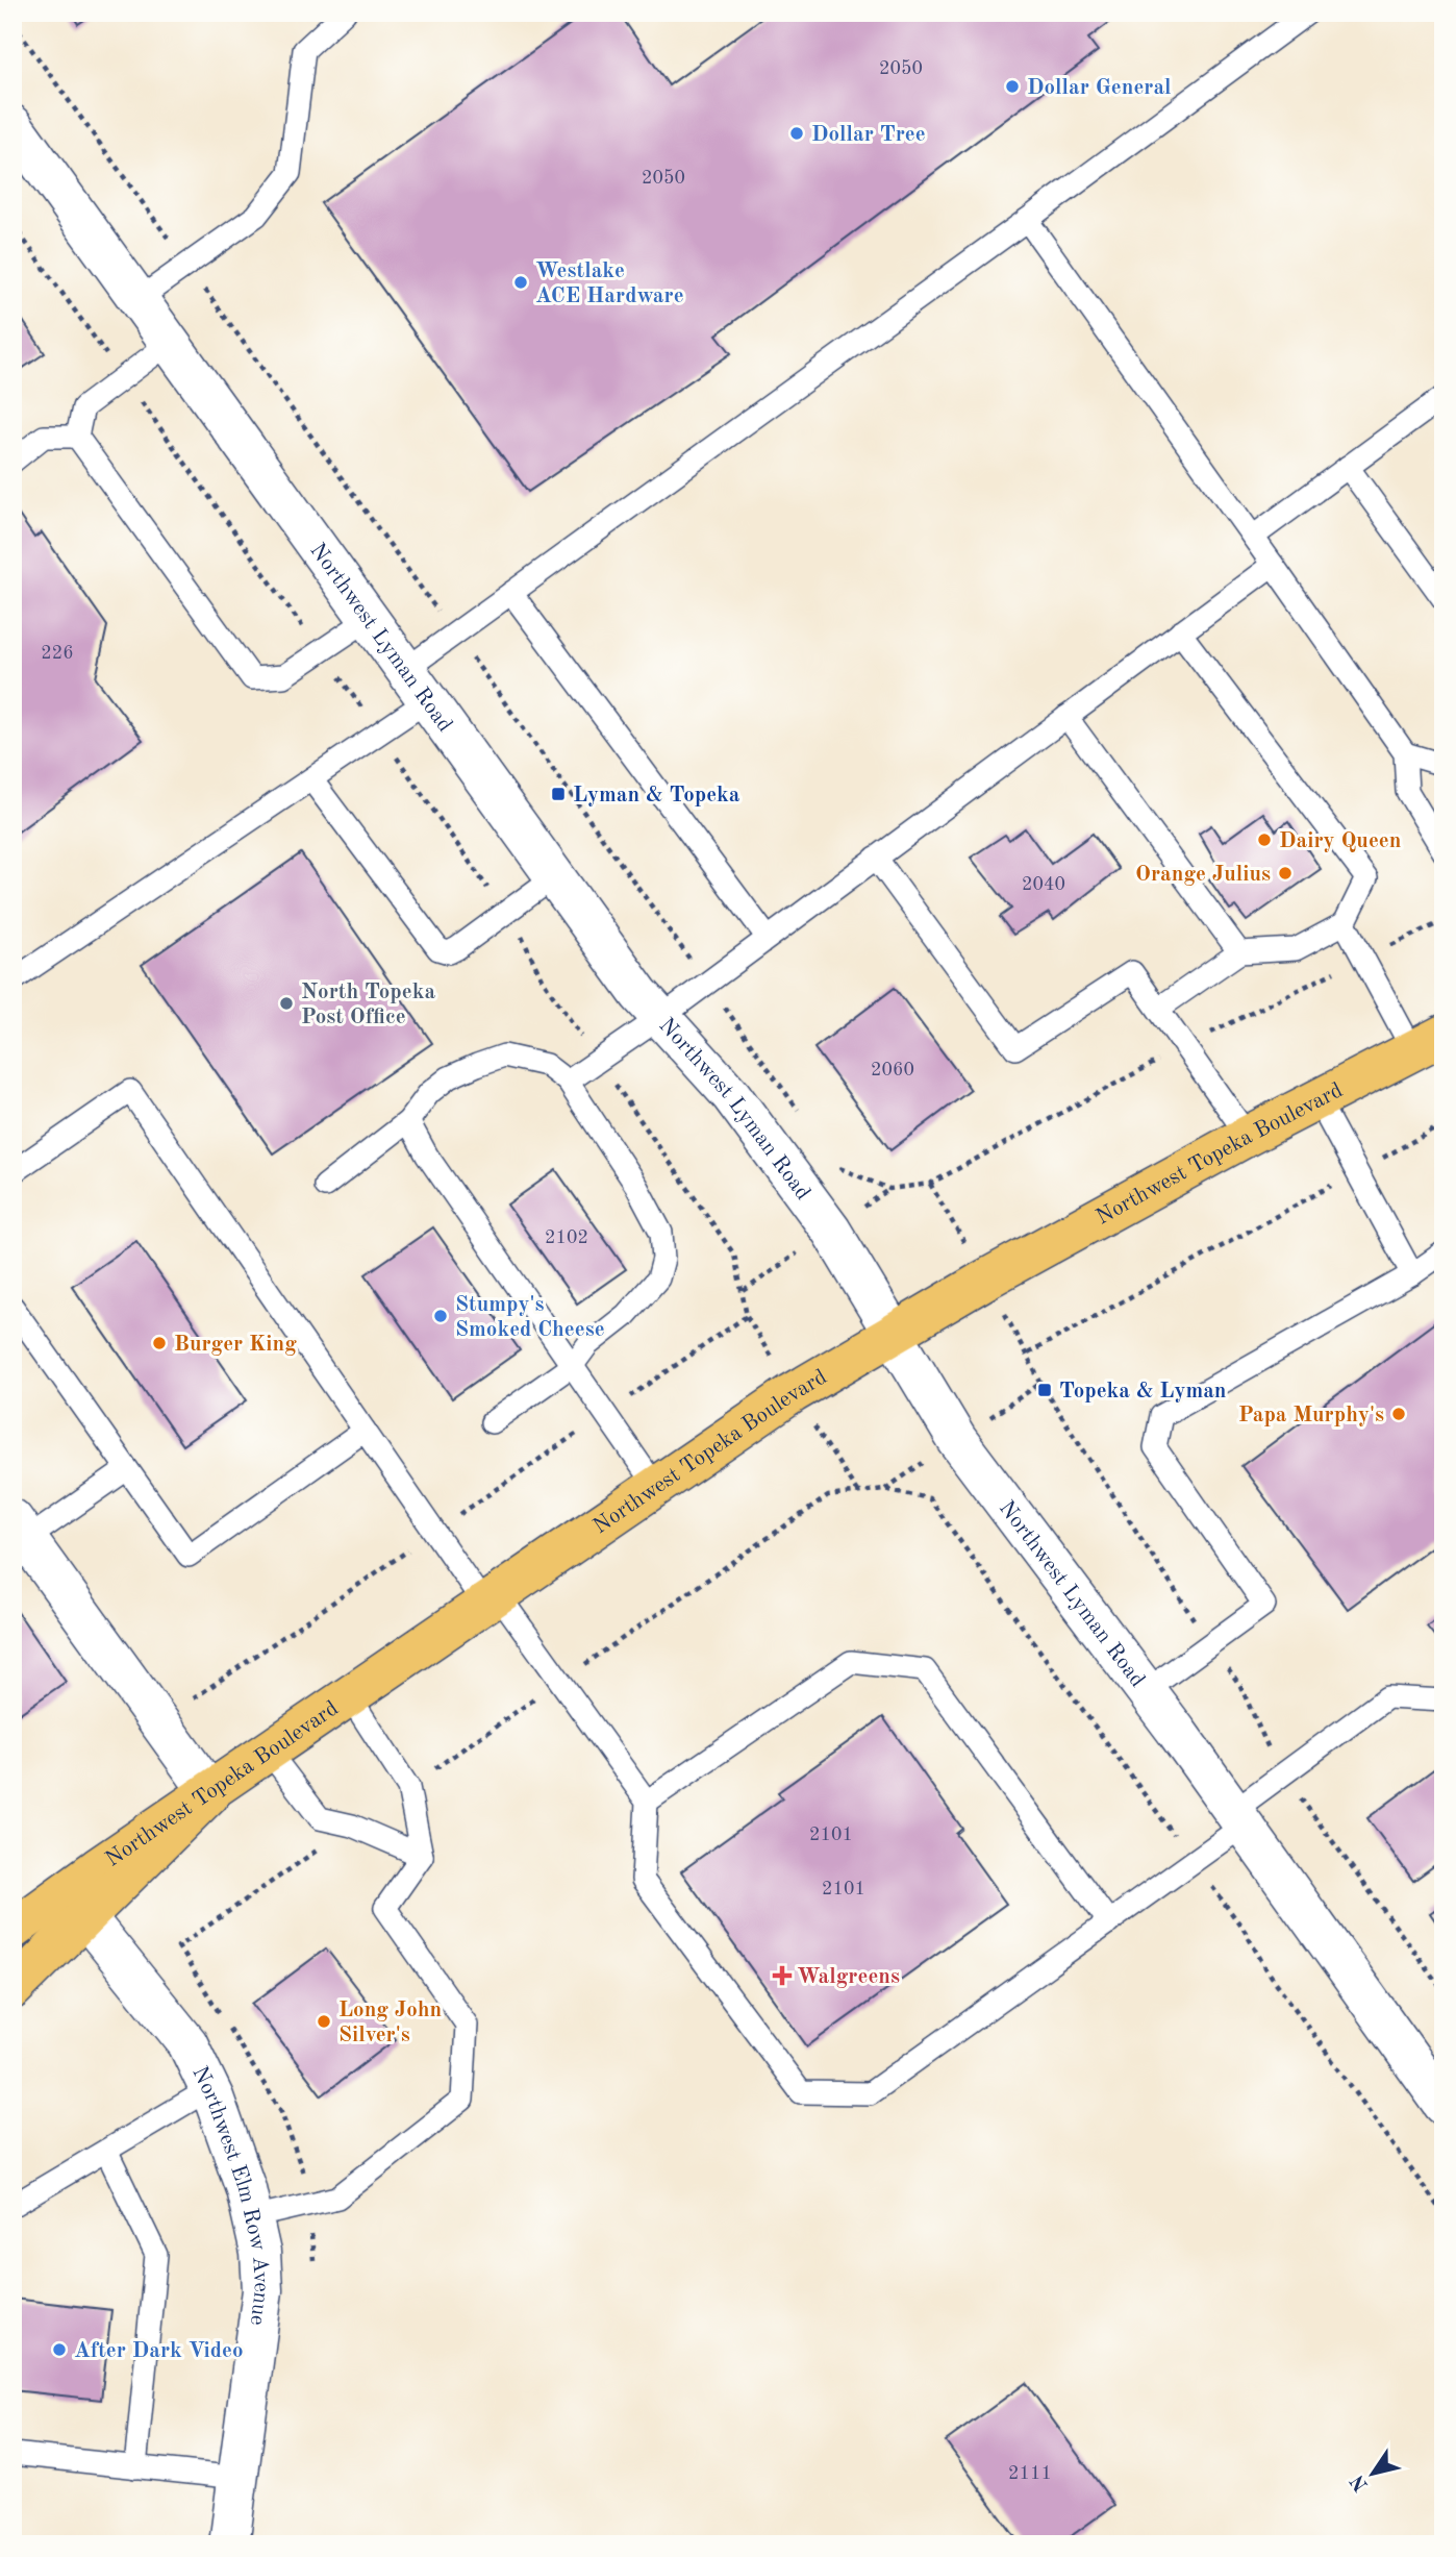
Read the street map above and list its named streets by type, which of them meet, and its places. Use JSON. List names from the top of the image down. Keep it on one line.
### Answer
{"streets":{"main road":["Northwest Topeka Boulevard"],"street":["Northwest Lyman Road","Northwest Elm Row Avenue"]},"crossings":[["Northwest Lyman Road","Northwest Topeka Boulevard"],["Northwest Topeka Boulevard","Northwest Elm Row Avenue"]],"places":{"other":["Dollar General","Dollar Tree","Westlake ACE Hardware","Dairy Queen","Orange Julius","North Topeka Post Office","Stumpy's Smoked Cheese","Burger King","Papa Murphy's","Long John Silver's","After Dark Video"],"transit":["Lyman & Topeka","Topeka & Lyman"],"health":["Walgreens"]},"house_numbers":["2050","2050","226","2040","2060","2102","2101","2101","2111"],"north":"bottom left"}
